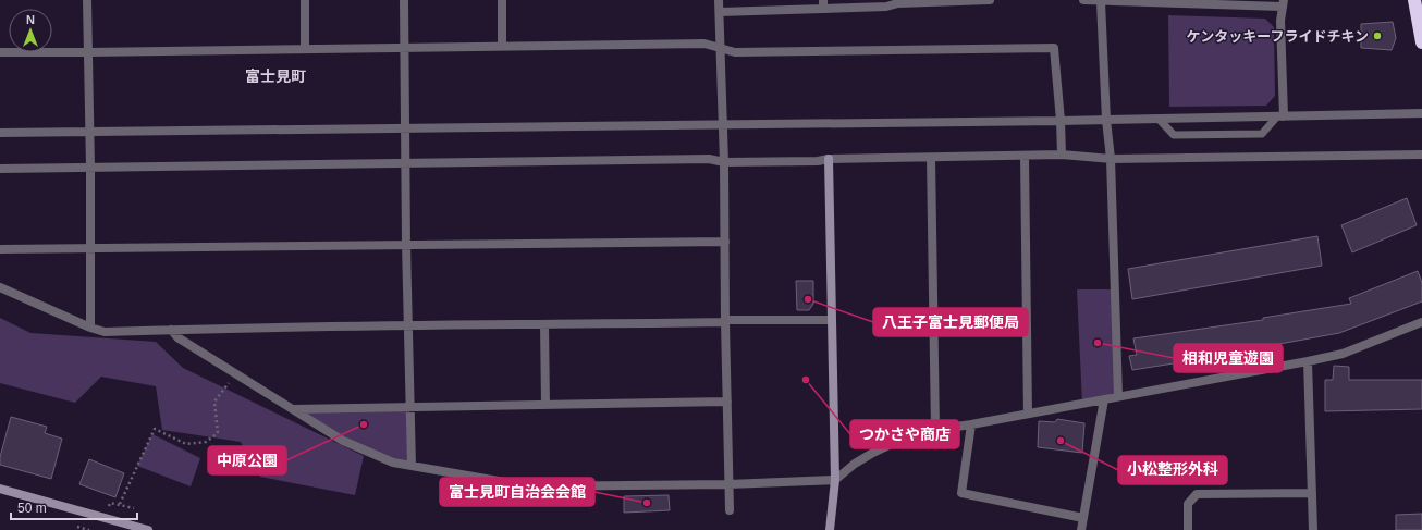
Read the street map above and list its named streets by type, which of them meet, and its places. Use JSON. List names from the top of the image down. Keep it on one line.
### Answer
{"districts":["富士見町"],"places":["ケンタッキーフライドチキン","八王子富士見郵便局","相和児童遊園","つかさや商店","中原公園","小松整形外科","富士見町自治会会館"],"scale_bar":"50 m","north":"top"}
